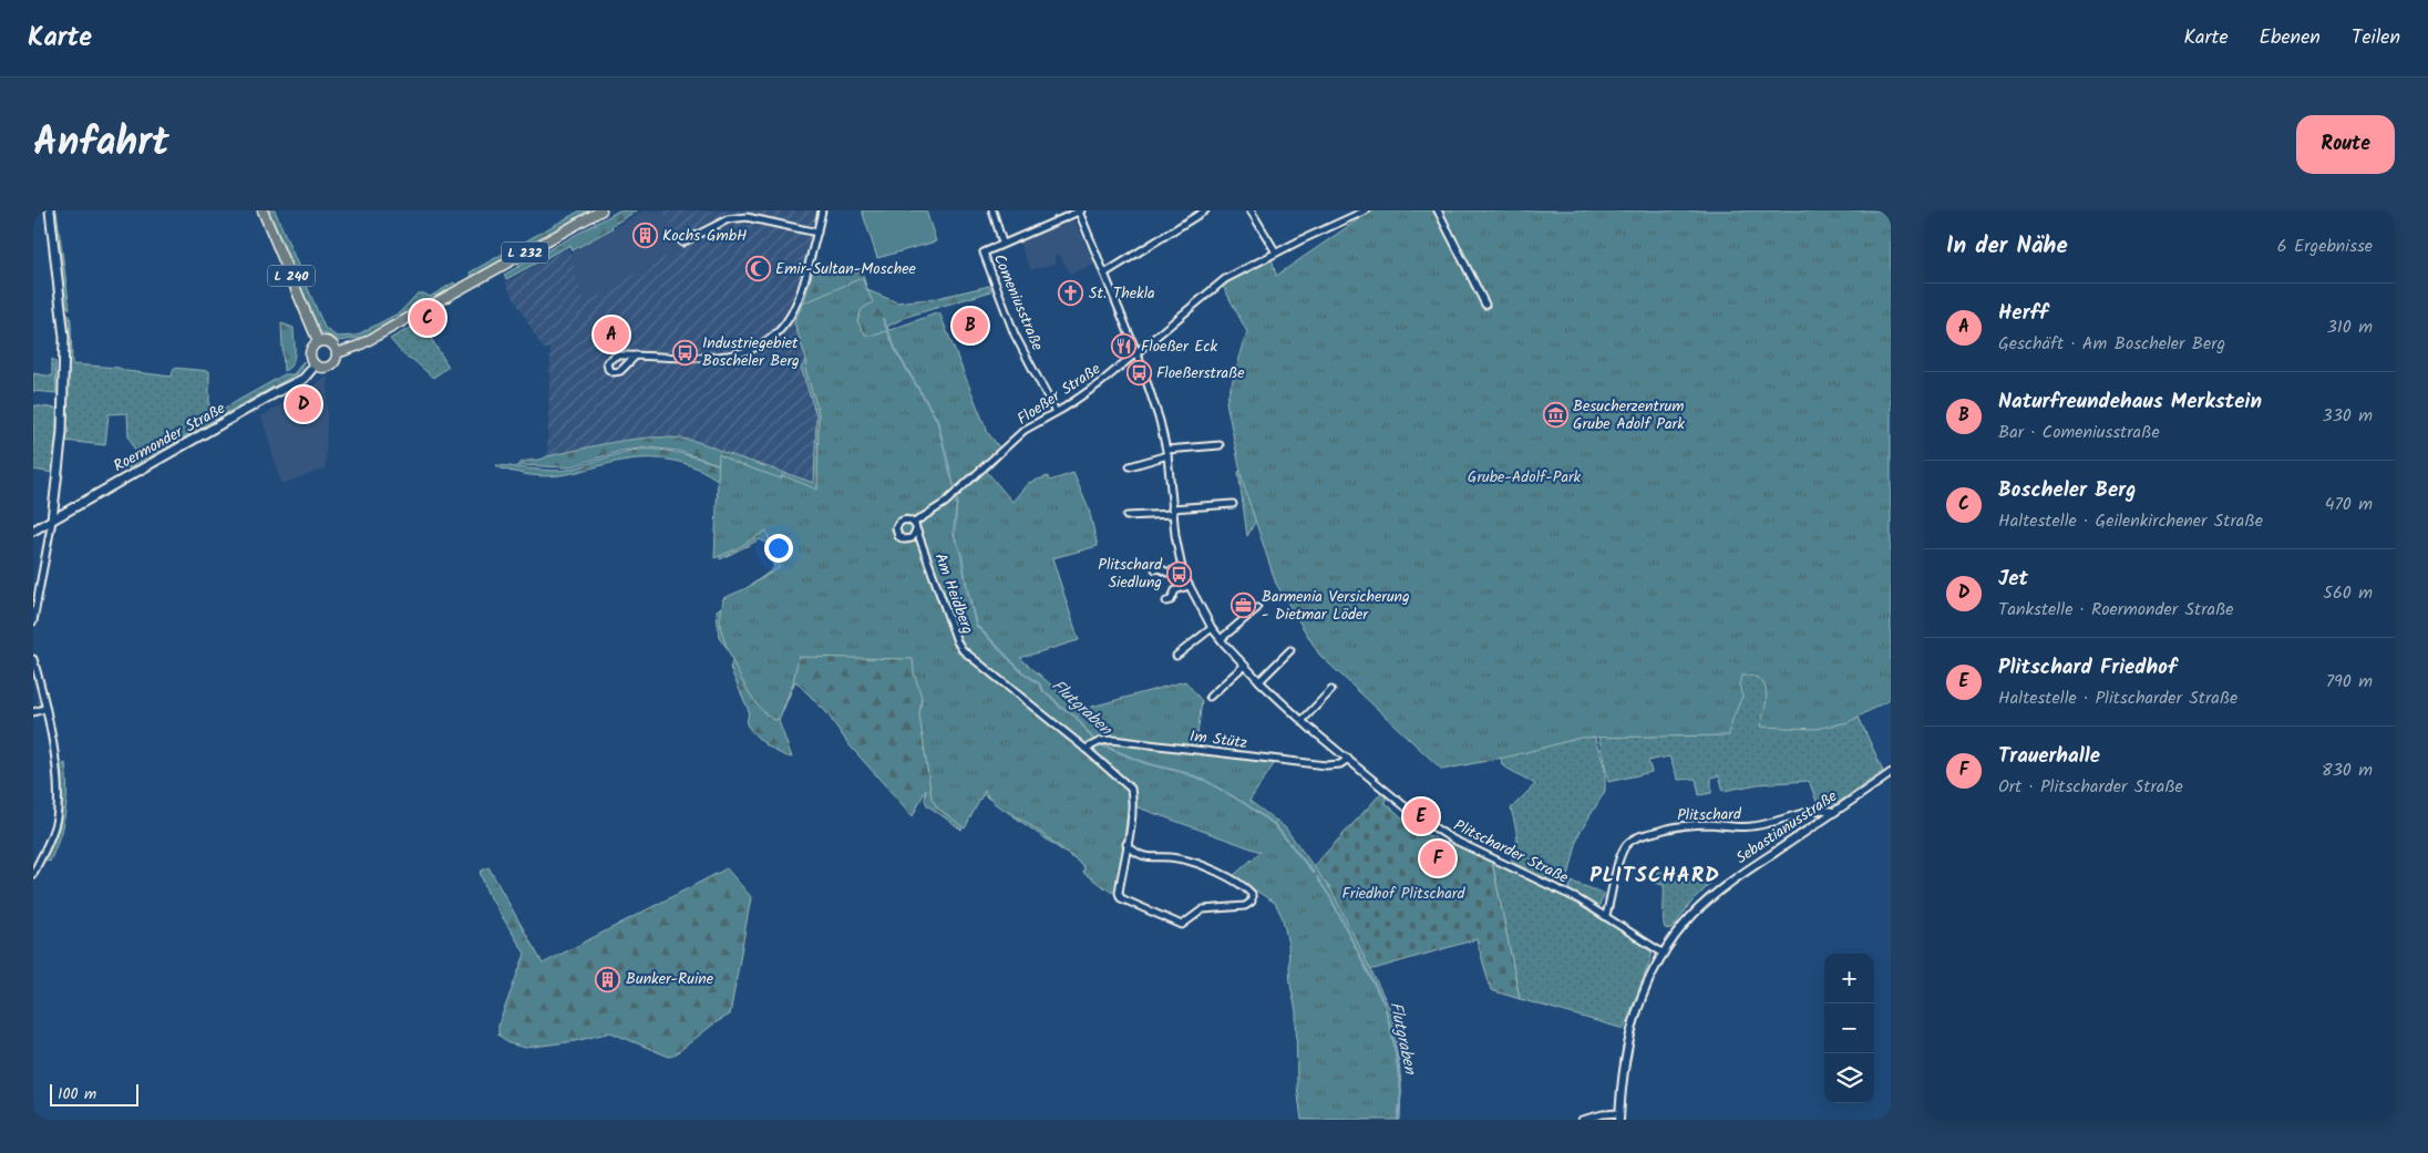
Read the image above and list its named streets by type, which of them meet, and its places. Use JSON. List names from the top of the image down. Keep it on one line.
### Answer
{"streets":{"main road":["L 232","L 240","Roermonder Straße"],"street":["Comeniusstraße","Floeßer Straße","Am Heidberg","Im Stütz","Plitschard","Sebastianusstraße","Plitscharder Straße"]},"crossings":[["L 232","L 240"],["L 232","Roermonder Straße"],["L 240","Roermonder Straße"],["Comeniusstraße","Floeßer Straße"],["Floeßer Straße","Am Heidberg"],["Floeßer Straße","Plitscharder Straße"],["Am Heidberg","Im Stütz"],["Im Stütz","Plitscharder Straße"],["Plitschard","Sebastianusstraße"],["Plitschard","Plitscharder Straße"],["Sebastianusstraße","Plitscharder Straße"]],"districts":["PLITSCHARD"],"water":["Flutgraben"],"parks":["Grube-Adolf-Park","Friedhof Plitschard"],"places":{"building":["Kochs GmbH","Bunker-Ruine"],"mosque":["Emir-Sultan-Moschee"],"church":["St. Thekla"],"restaurant":["Floeßer Eck"],"bus stop":["Industriegebiet Boscheler Berg","Floeßerstraße","Plitschard Siedlung"],"museum":["Besucherzentrum Grube Adolf Park"],"office":["Barmenia Versicherung - Dietmar Löder"]},"scale_bar":"100 m","page":{"header":"Karte","nav":["Karte","Ebenen","Teilen"],"title":"Anfahrt","buttons":"Route","heading":["In der Nähe","6 Ergebnisse"],"list":[{"mark":"A","name":"Herff","note":"Geschäft · Am Boscheler Berg","value":"310 m"},{"mark":"B","name":"Naturfreundehaus Merkstein","note":"Bar · Comeniusstraße","value":"330 m"},{"mark":"C","name":"Boscheler Berg","note":"Haltestelle · Geilenkirchener Straße","value":"470 m"},{"mark":"D","name":"Jet","note":"Tankstelle · Roermonder Straße","value":"560 m"},{"mark":"E","name":"Plitschard Friedhof","note":"Haltestelle · Plitscharder Straße","value":"790 m"},{"mark":"F","name":"Trauerhalle","note":"Ort · Plitscharder Straße","value":"830 m"}],"pins":["C","B","A","D","E","F"],"map_buttons":["+","−"],"scale":"100 m"}}
